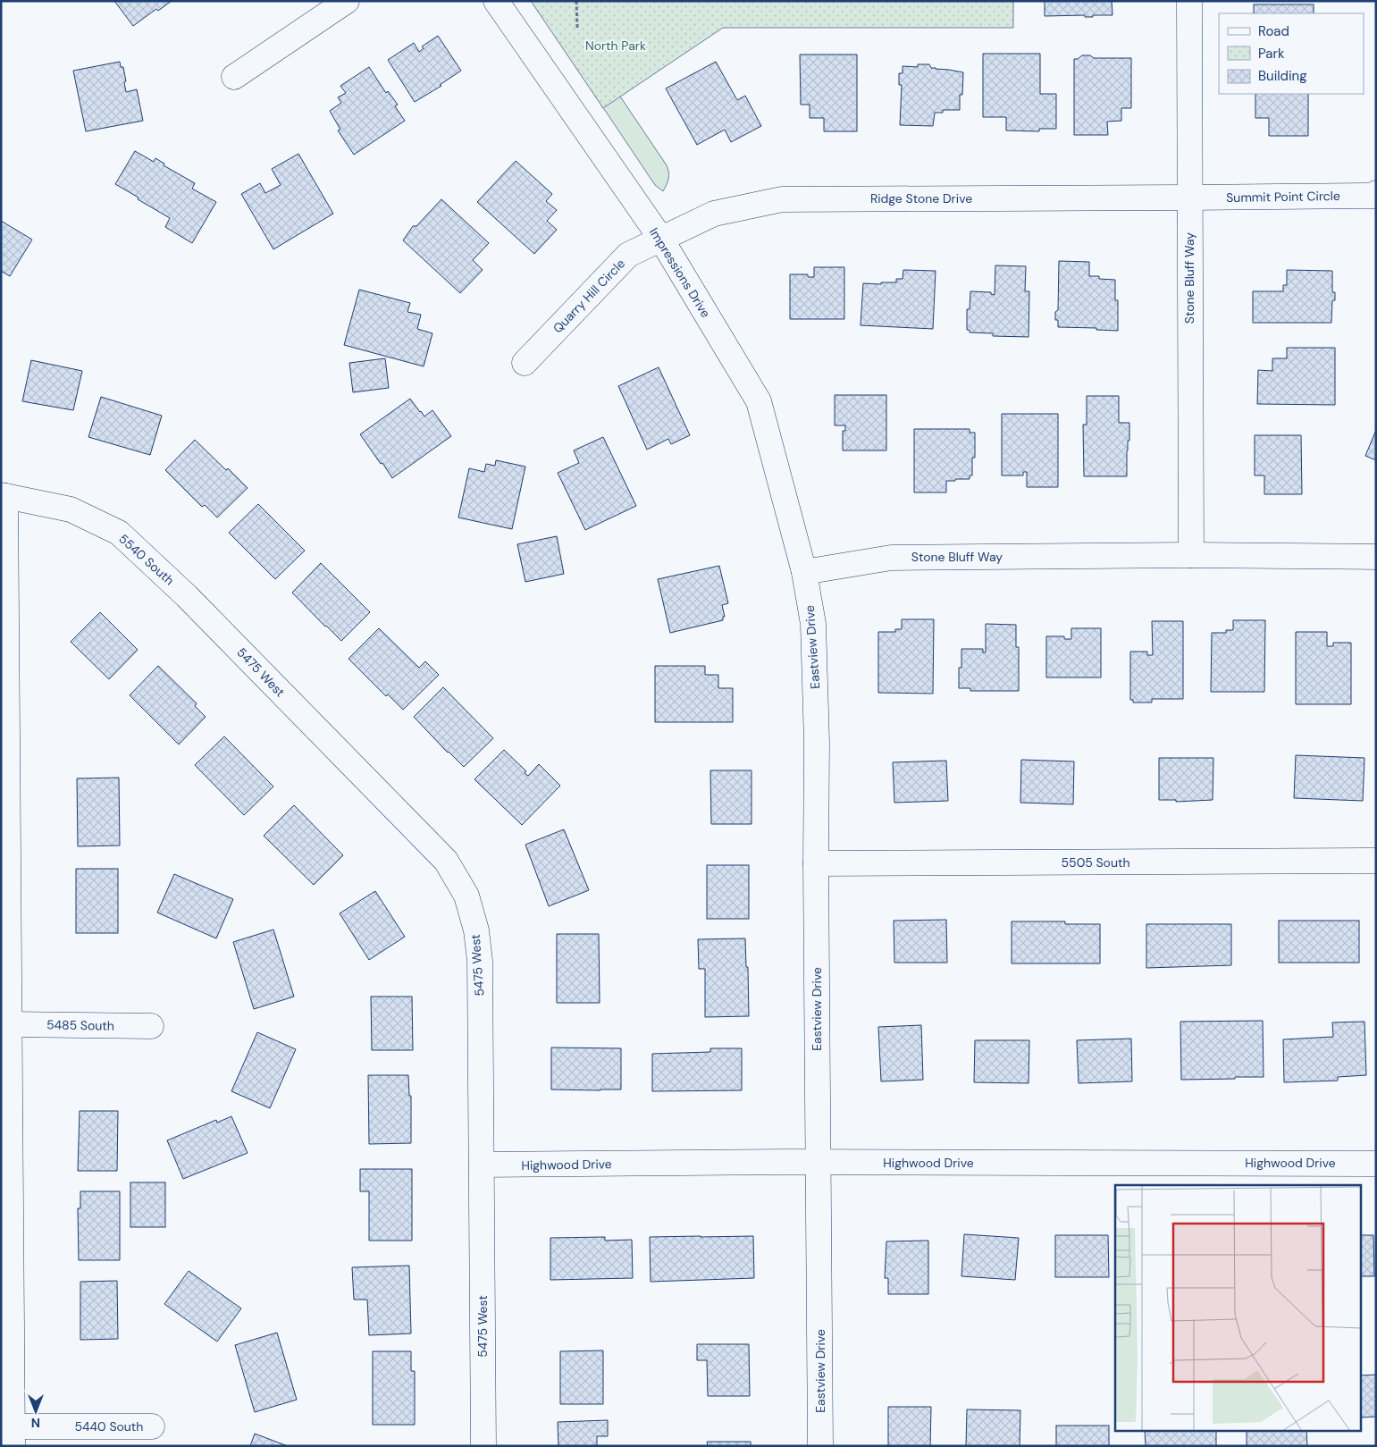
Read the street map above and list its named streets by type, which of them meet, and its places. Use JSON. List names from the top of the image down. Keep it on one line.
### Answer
{"streets":{"street":["Summit Point Circle","Ridge Stone Drive","Impressions Drive","Stone Bluff Way","Quarry Hill Circle","5540 South","Eastview Drive","5475 West","5505 South","5485 South","Highwood Drive","5440 South"]},"crossings":[["Summit Point Circle","Ridge Stone Drive"],["Summit Point Circle","Stone Bluff Way"],["Ridge Stone Drive","Impressions Drive"],["Ridge Stone Drive","Stone Bluff Way"],["Ridge Stone Drive","Quarry Hill Circle"],["Impressions Drive","Stone Bluff Way"],["Impressions Drive","Quarry Hill Circle"],["Impressions Drive","Eastview Drive"],["Stone Bluff Way","Eastview Drive"],["5540 South","5475 West"],["Eastview Drive","5505 South"],["Eastview Drive","Highwood Drive"],["5475 West","Highwood Drive"]],"parks":["North Park"],"legend":["Road","Park","Building"],"north":"bottom"}
